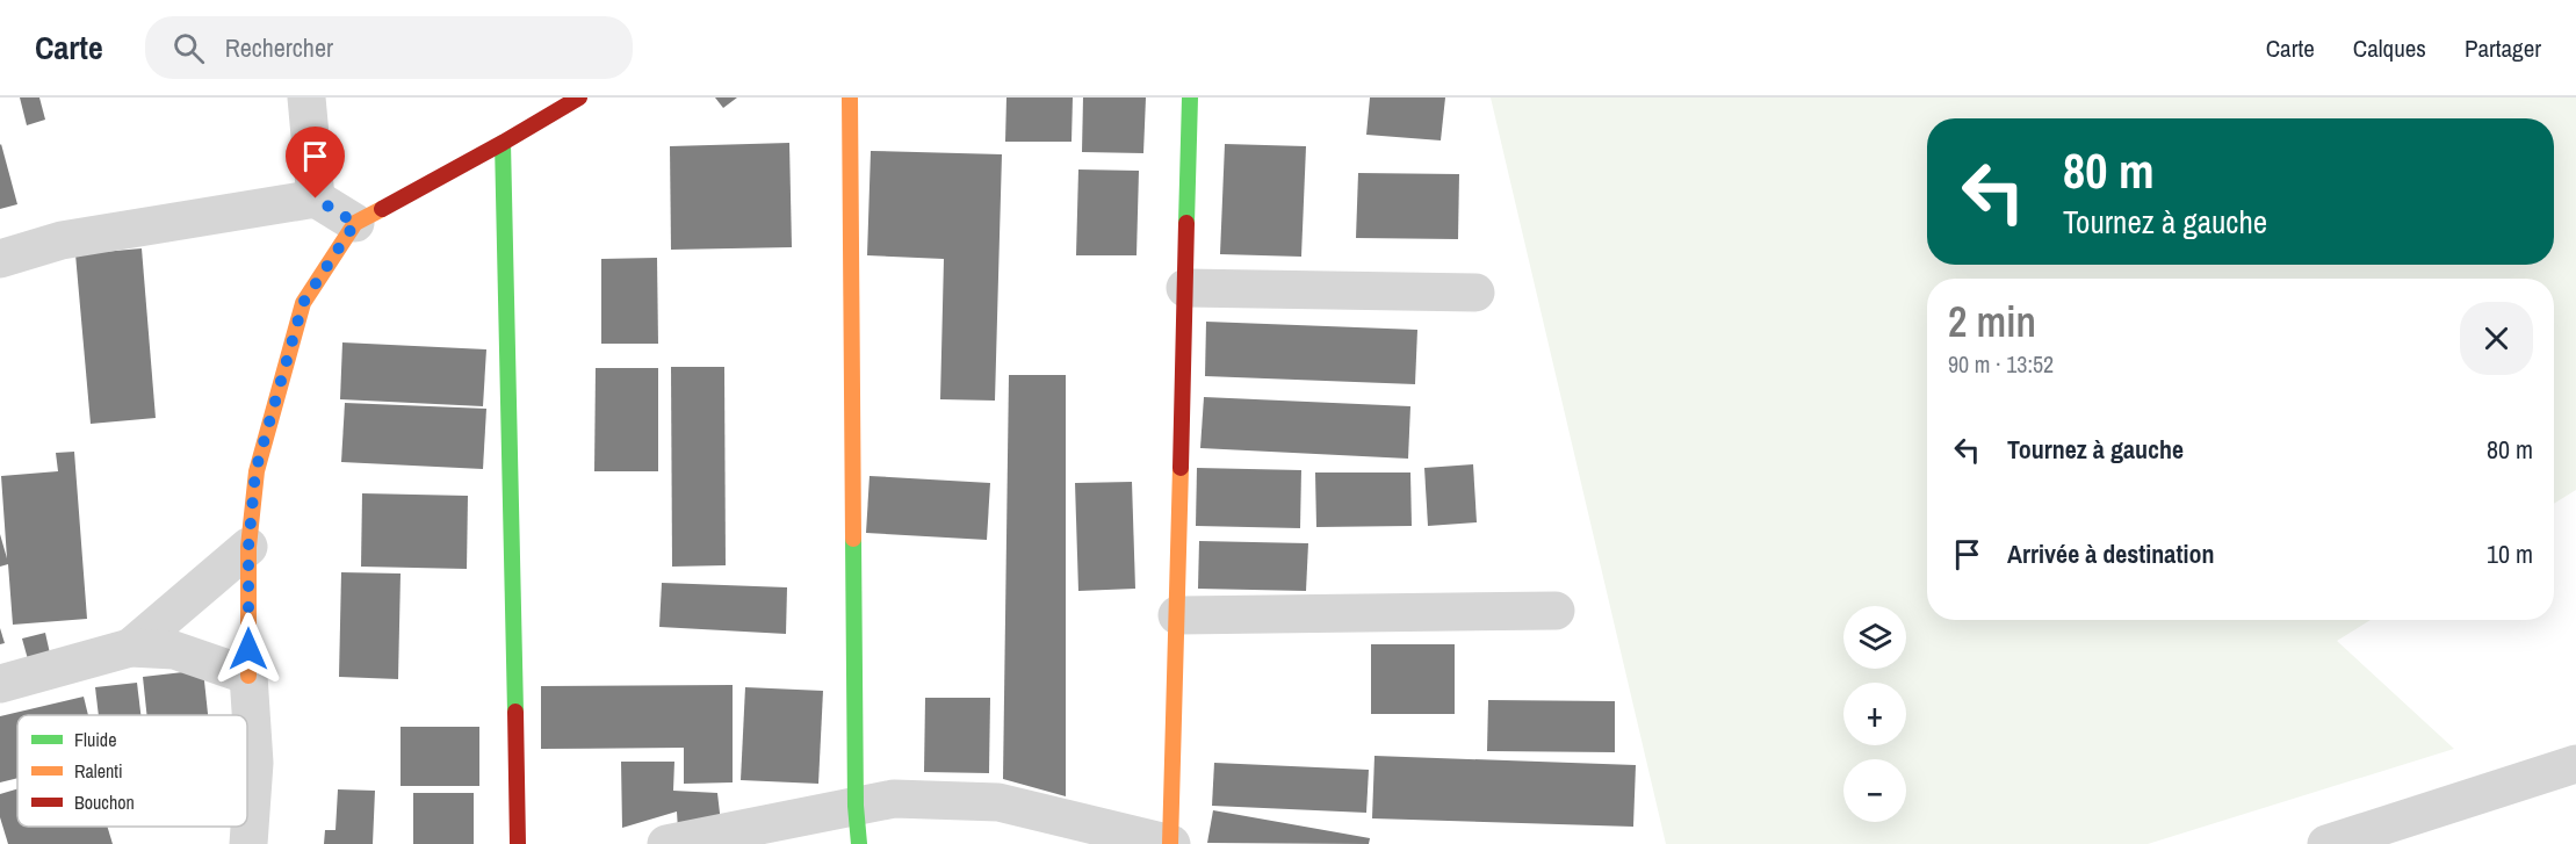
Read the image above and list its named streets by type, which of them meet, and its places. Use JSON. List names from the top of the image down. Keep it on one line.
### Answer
{"legend":["Fluide","Ralenti","Bouchon"],"page":{"header":"Carte","search":"Rechercher","nav":["Carte","Calques","Partager"],"turn":["80 m","Tournez à gauche"],"heading":["2 min","90 m · 13:52"],"list":[{"name":"Tournez à gauche","value":"80 m"},{"name":"Arrivée à destination","value":"10 m"}],"map_buttons":["+","−"]}}
